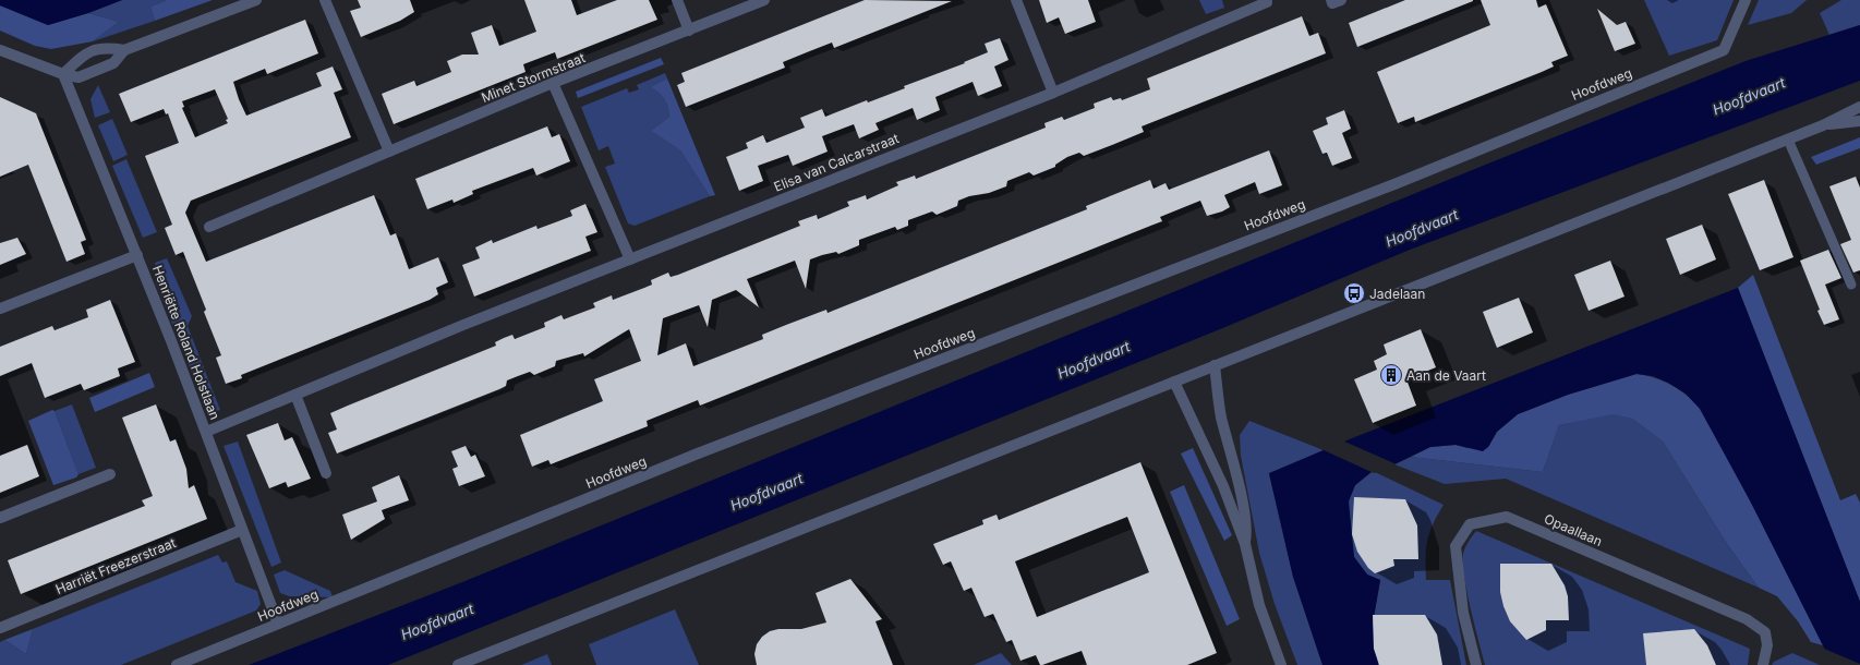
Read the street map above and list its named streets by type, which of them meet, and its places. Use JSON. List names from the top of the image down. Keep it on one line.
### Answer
{"streets":{"street":["Minet Stormstraat","Hoofdweg","Elisa van Calcarstraat","Henriëtte Roland Holstlaan","Opaallaan","Harriët Freezerstraat"]},"crossings":[["Hoofdweg","Henriëtte Roland Holstlaan"],["Elisa van Calcarstraat","Henriëtte Roland Holstlaan"],["Henriëtte Roland Holstlaan","Harriët Freezerstraat"]],"water":["Hoofdvaart"],"places":{"bus stop":["Jadelaan"],"building":["Aan de Vaart"]}}
